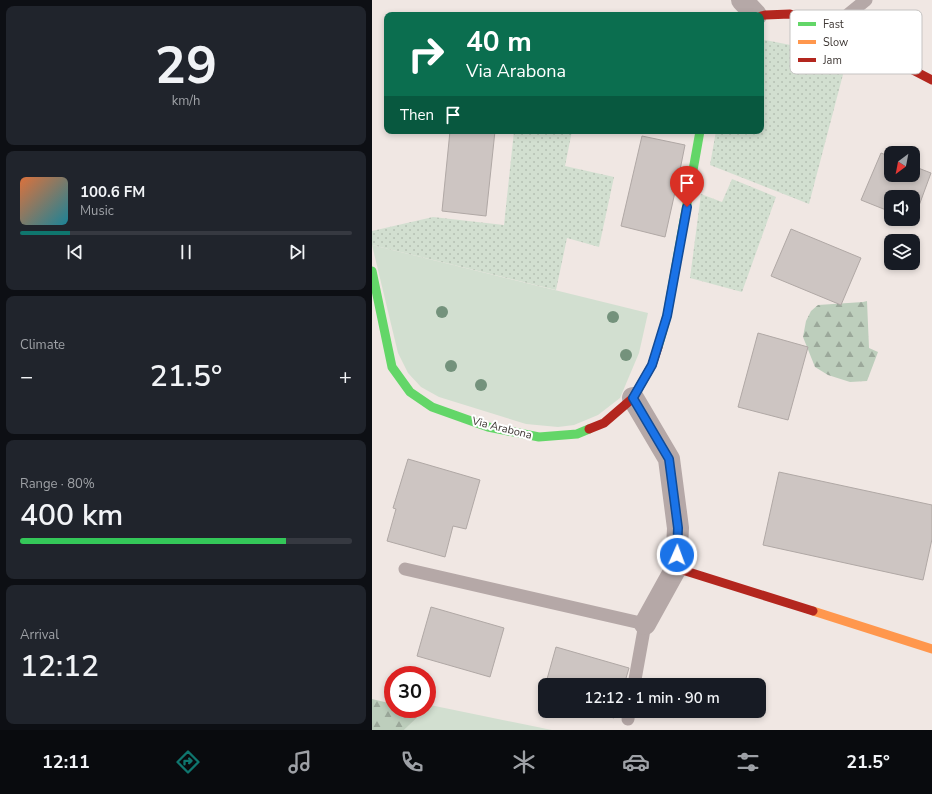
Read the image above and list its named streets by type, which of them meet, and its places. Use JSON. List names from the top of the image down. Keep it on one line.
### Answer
{"streets":{"main road":["Via Arabona"]},"legend":["Fast","Slow","Jam"],"north":"bottom left","page":{"tile":[["29","km/h"],"Climate",["Range · 80%","400 km"],["Arrival","12:12"]],"turn":["40 m","Via Arabona"],"then":"Then","song":["100.6 FM","Music"],"heat":["−","21.5°","+"],"limit":"30","trip":"12:12 · 1 min · 90 m","tabs":["12:11","21.5°"]}}
